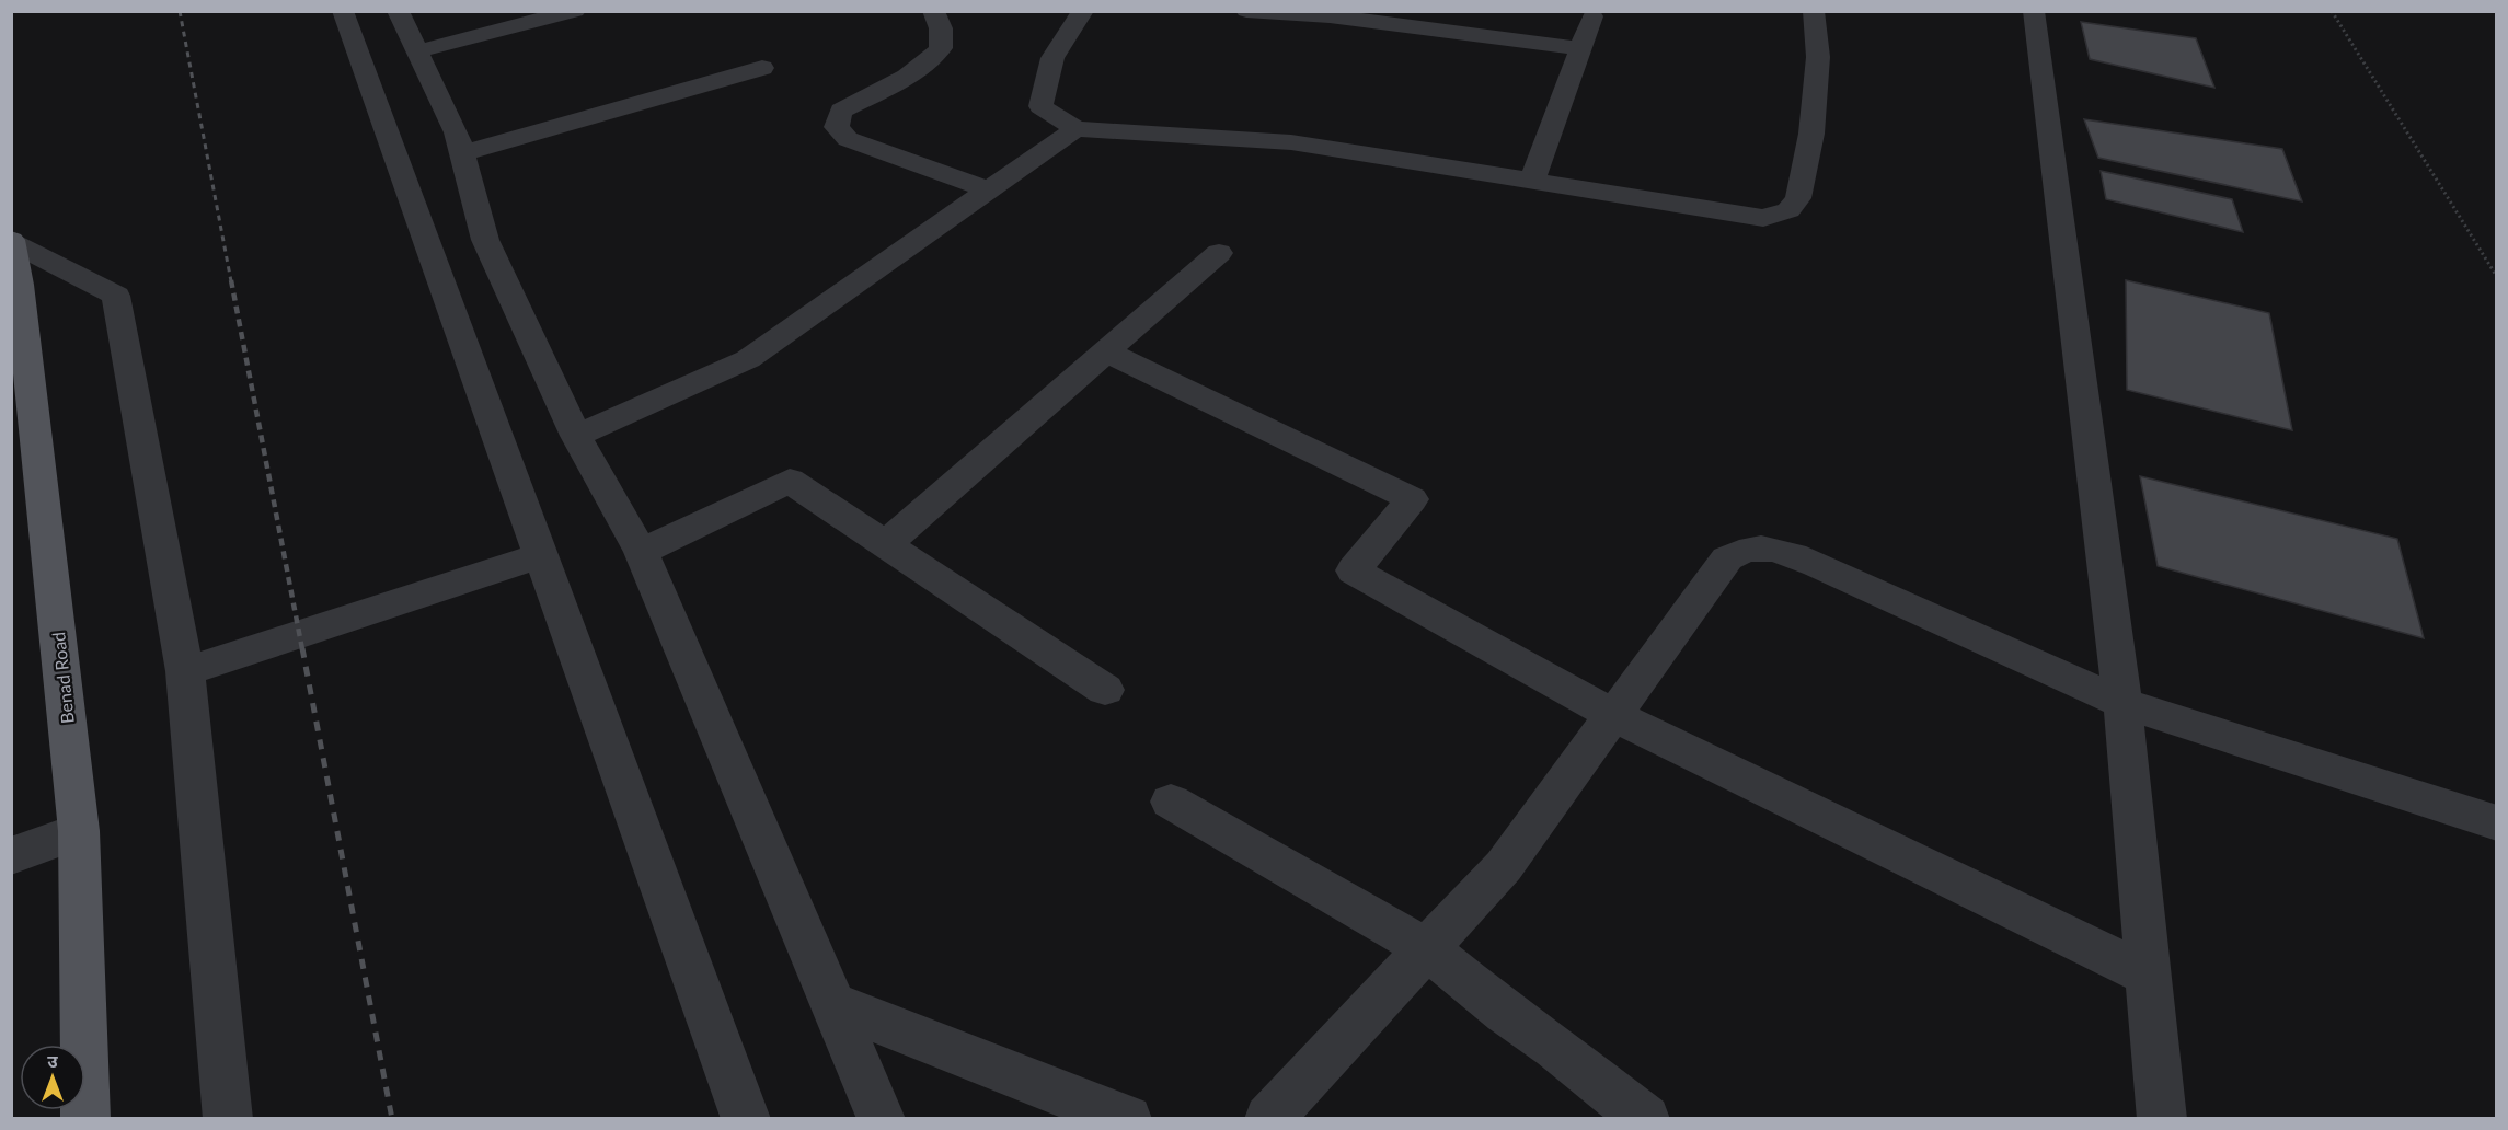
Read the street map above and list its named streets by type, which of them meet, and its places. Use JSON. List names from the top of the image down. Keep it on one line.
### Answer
{"streets":{"main road":["Benad Road"]},"north":"top"}
